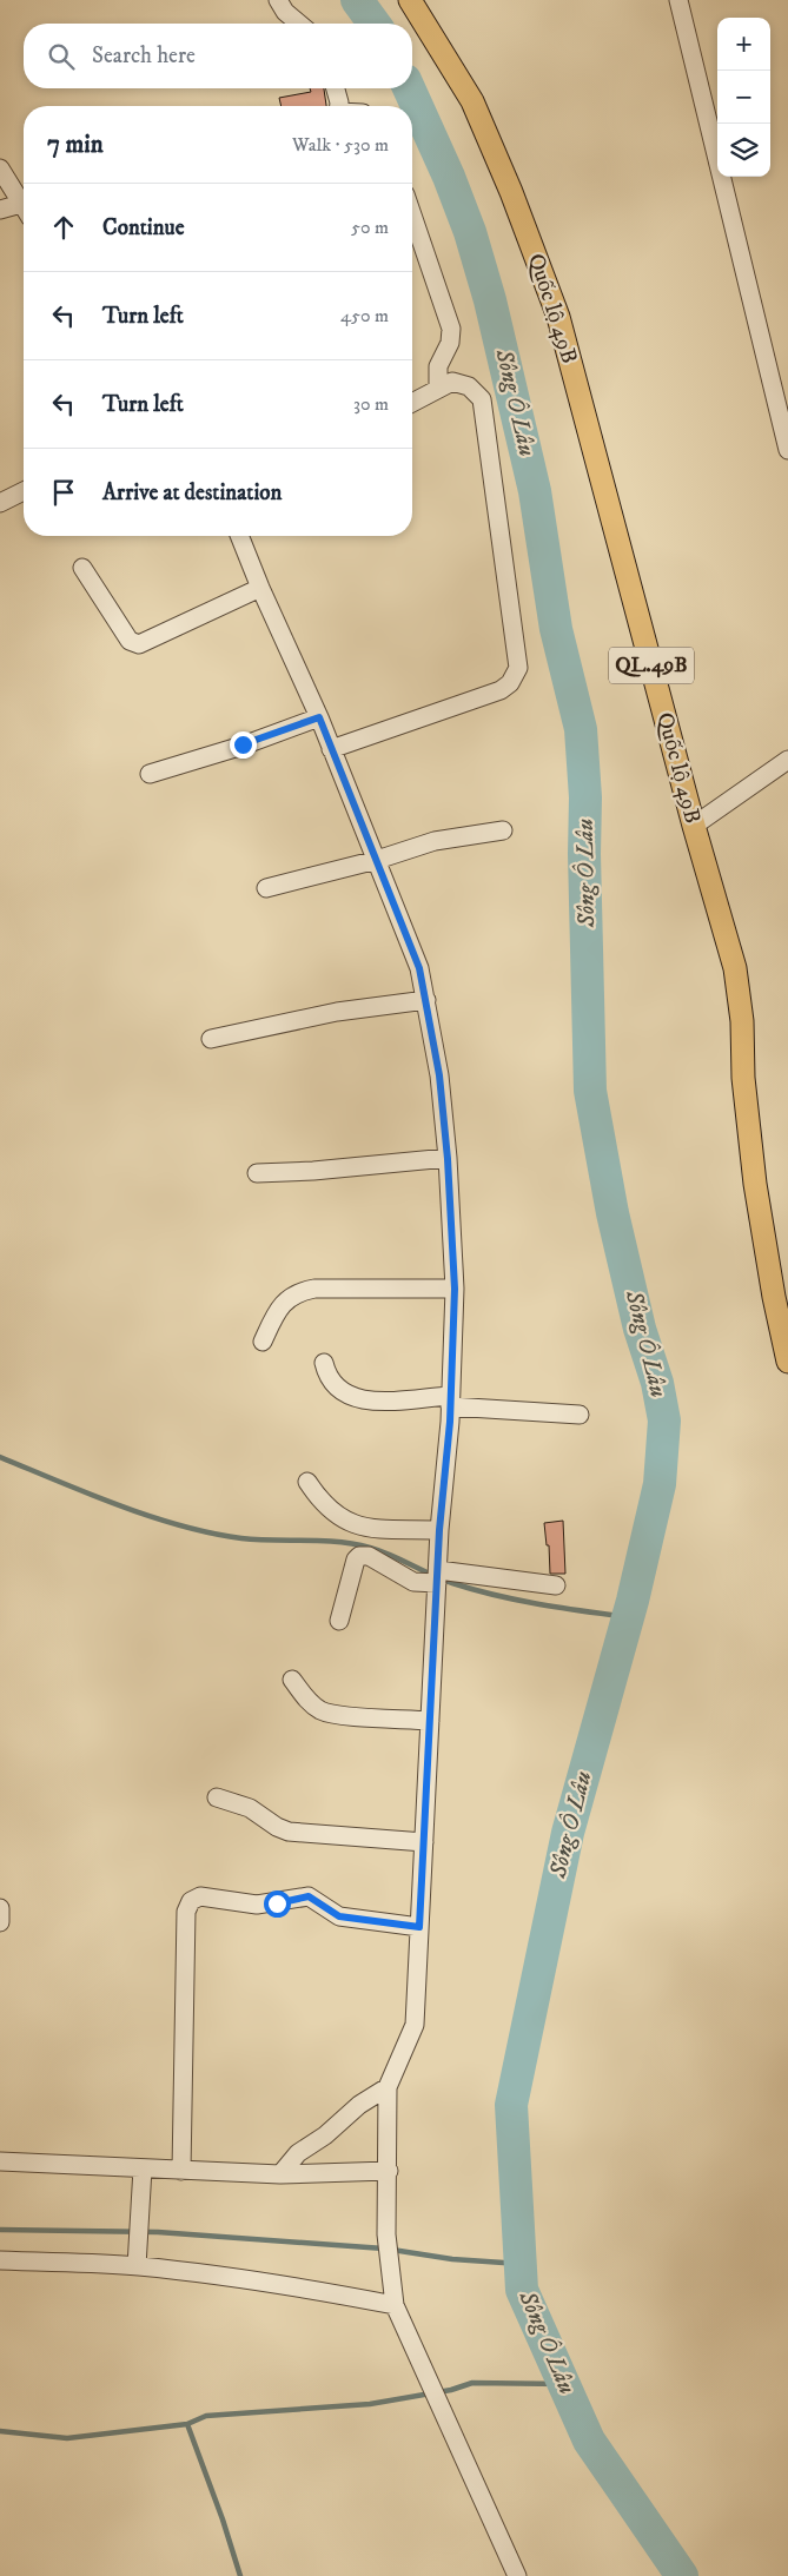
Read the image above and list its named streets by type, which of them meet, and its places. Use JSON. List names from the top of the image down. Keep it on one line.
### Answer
{"streets":{"main road":["Quốc lộ 49B","QL.49B"]},"water":["Sông Ô Lâu"],"page":{"map_buttons":["+","−"],"search":"Search here","heading":["7 min","Walk · 530 m"],"list":[["Continue","50 m"],["Turn left","450 m"],["Turn left","30 m"],"Arrive at destination"]}}
